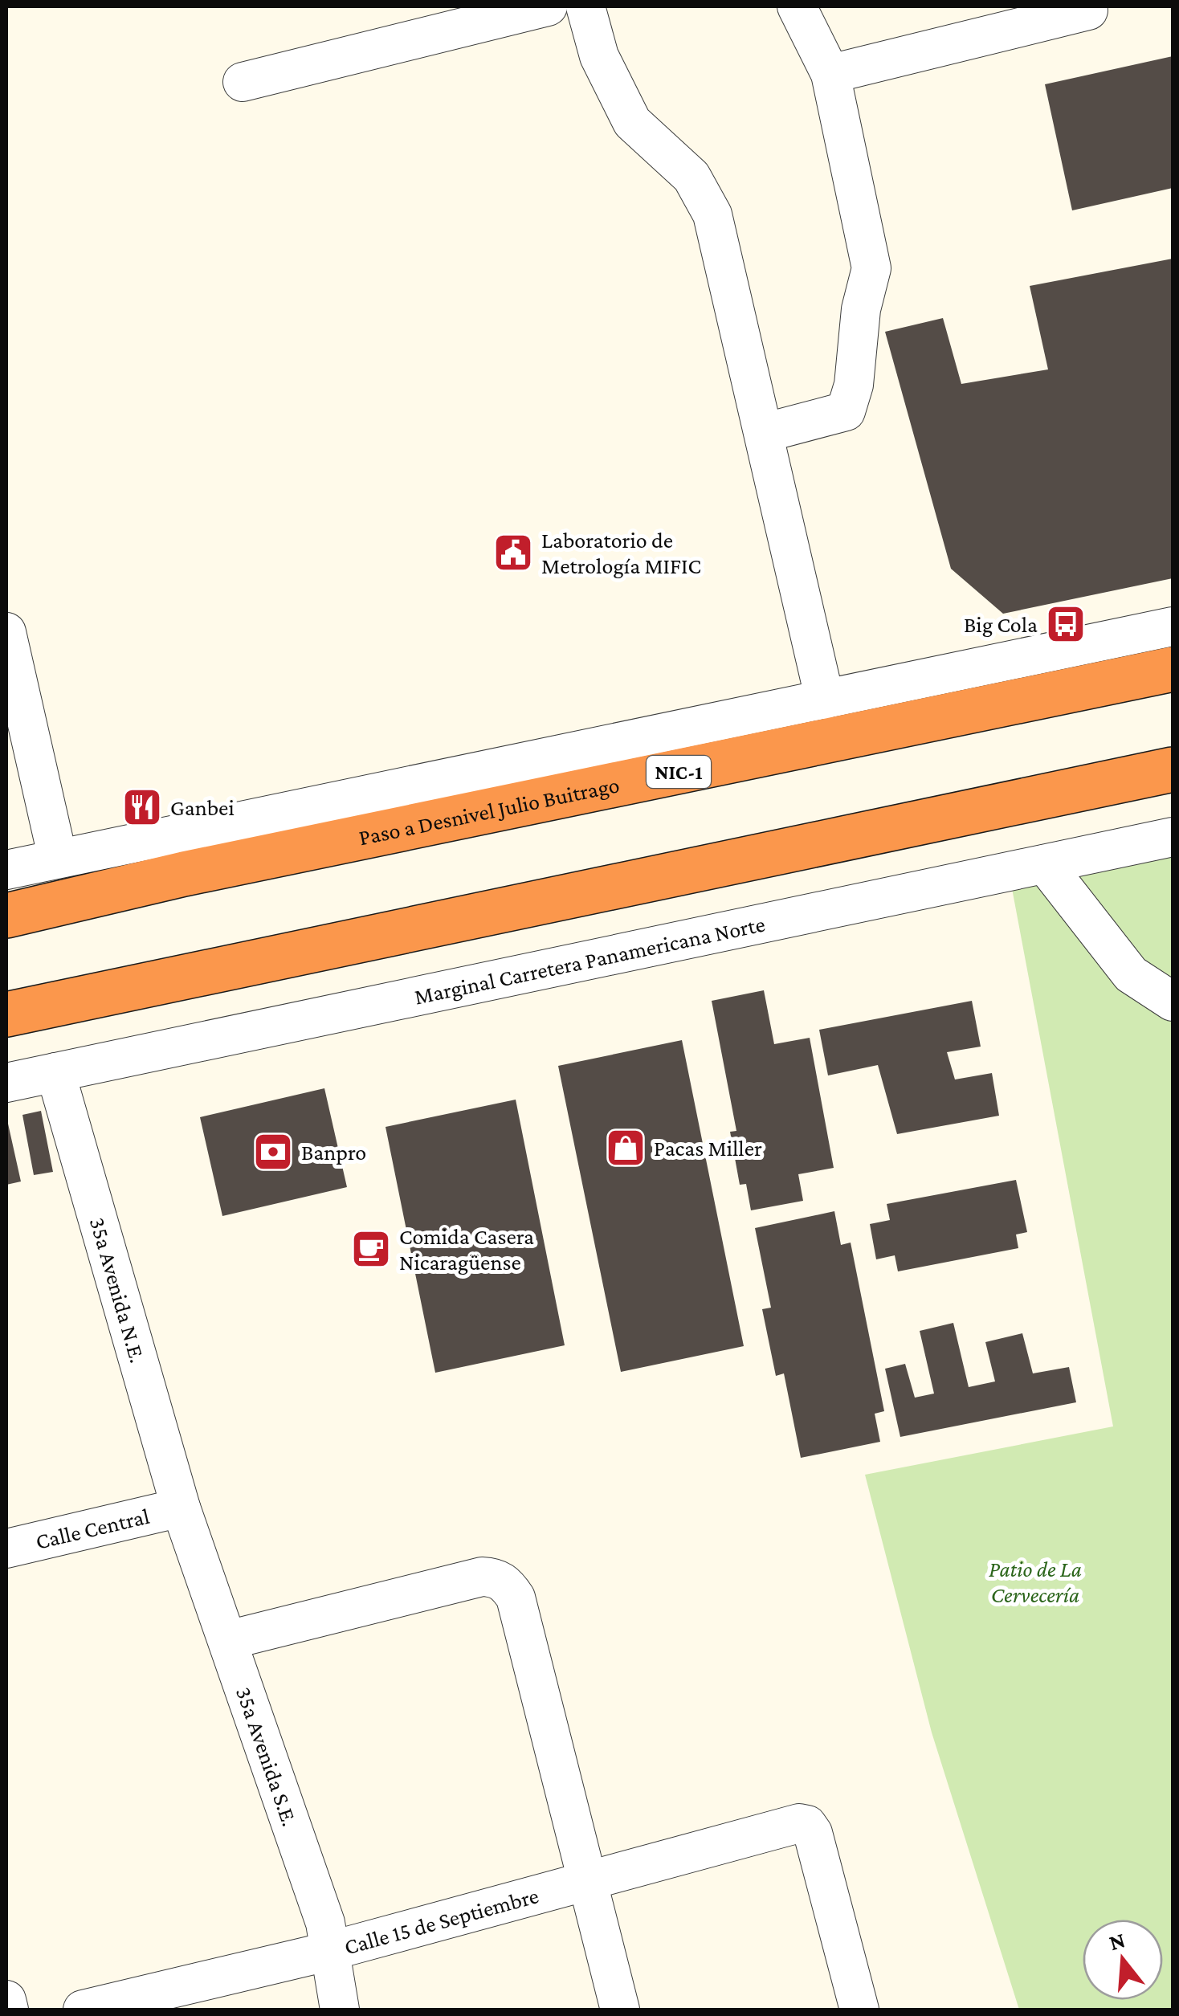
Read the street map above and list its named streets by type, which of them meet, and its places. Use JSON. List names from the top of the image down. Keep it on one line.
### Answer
{"streets":{"highway":["NIC-1","Paso a Desnivel Julio Buitrago"],"street":["Marginal Carretera Panamericana Norte","35a Avenida N.E.","Calle Central","35a Avenida S.E.","Calle 15 de Septiembre"]},"crossings":[["Marginal Carretera Panamericana Norte","35a Avenida N.E."],["35a Avenida N.E.","Calle Central"],["35a Avenida N.E.","35a Avenida S.E."],["Calle Central","35a Avenida S.E."],["35a Avenida S.E.","Calle 15 de Septiembre"]],"parks":["Patio de La Cervecería"],"places":{"public building":["Laboratorio de Metrología MIFIC"],"bus stop":["Big Cola"],"restaurant":["Ganbei"],"shop":["Pacas Miller"],"bank":["Banpro"],"cafe":["Comida Casera Nicaragüense"]},"north":"top"}
